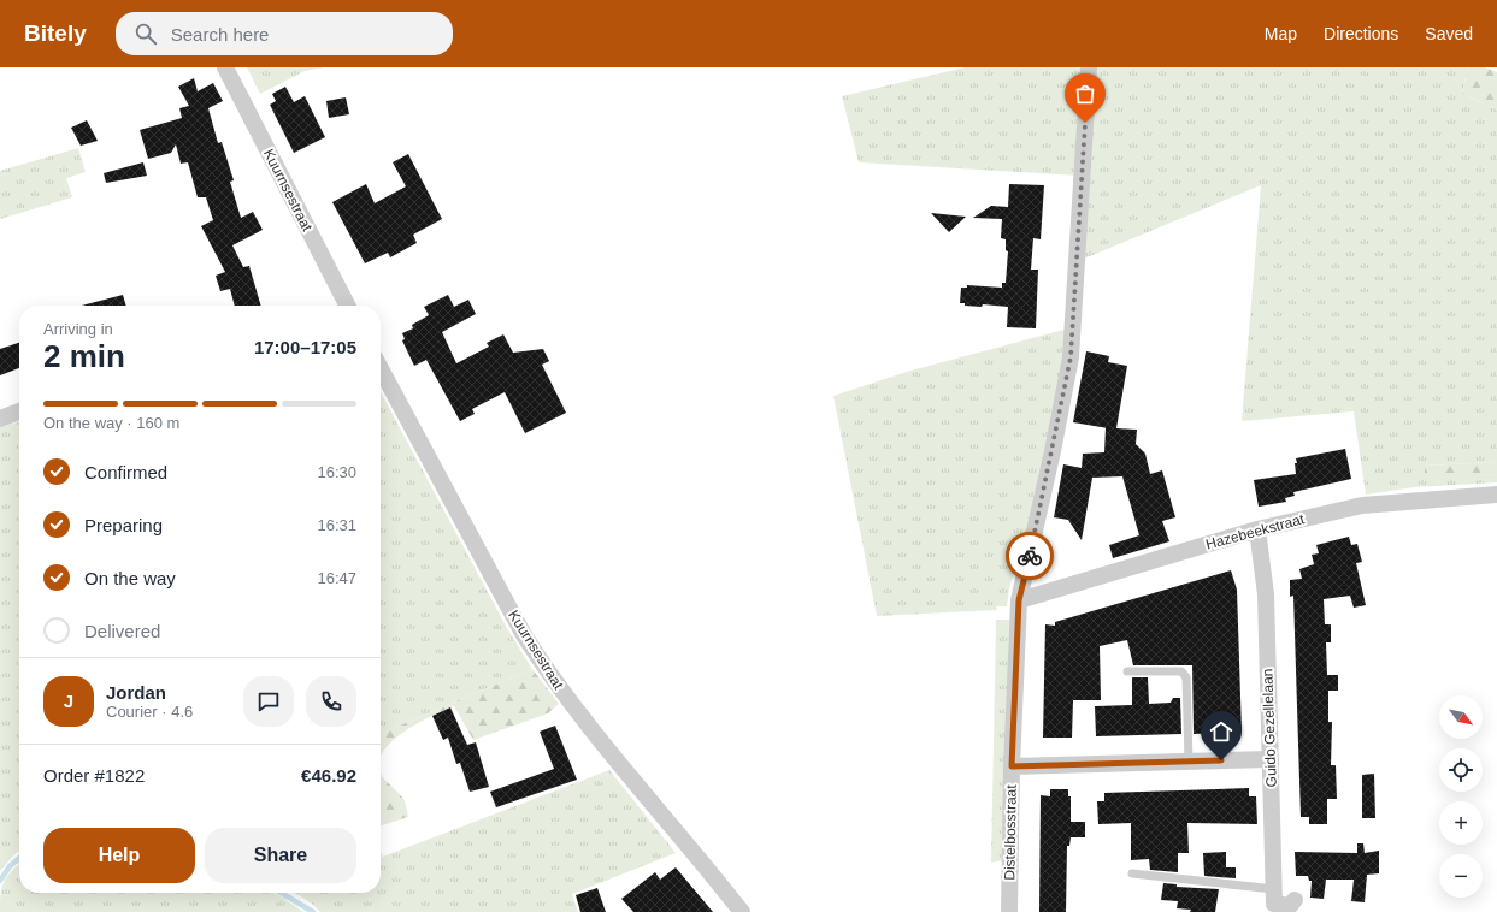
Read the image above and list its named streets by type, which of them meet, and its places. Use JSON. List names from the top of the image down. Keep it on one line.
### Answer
{"streets":{"street":["Kuurnsestraat","Hazebeekstraat","Guido Gezellelaan","Distelbosstraat"]},"crossings":[["Hazebeekstraat","Guido Gezellelaan"],["Hazebeekstraat","Distelbosstraat"]],"north":"bottom right","page":{"header":"Bitely","search":"Search here","nav":["Map","Directions","Saved"],"heading":["2 min","Arriving in","17:00–17:05"],"panel":["Jordan","Courier · 4.6","Order #1822","€46.92"],"bar":"On the way · 160 m","list":[["Confirmed","16:30"],["Preparing","16:31"],["On the way","16:47"],"Delivered"],"round":"J","map_buttons":["+","−"],"buttons":["Help","Share"]}}
